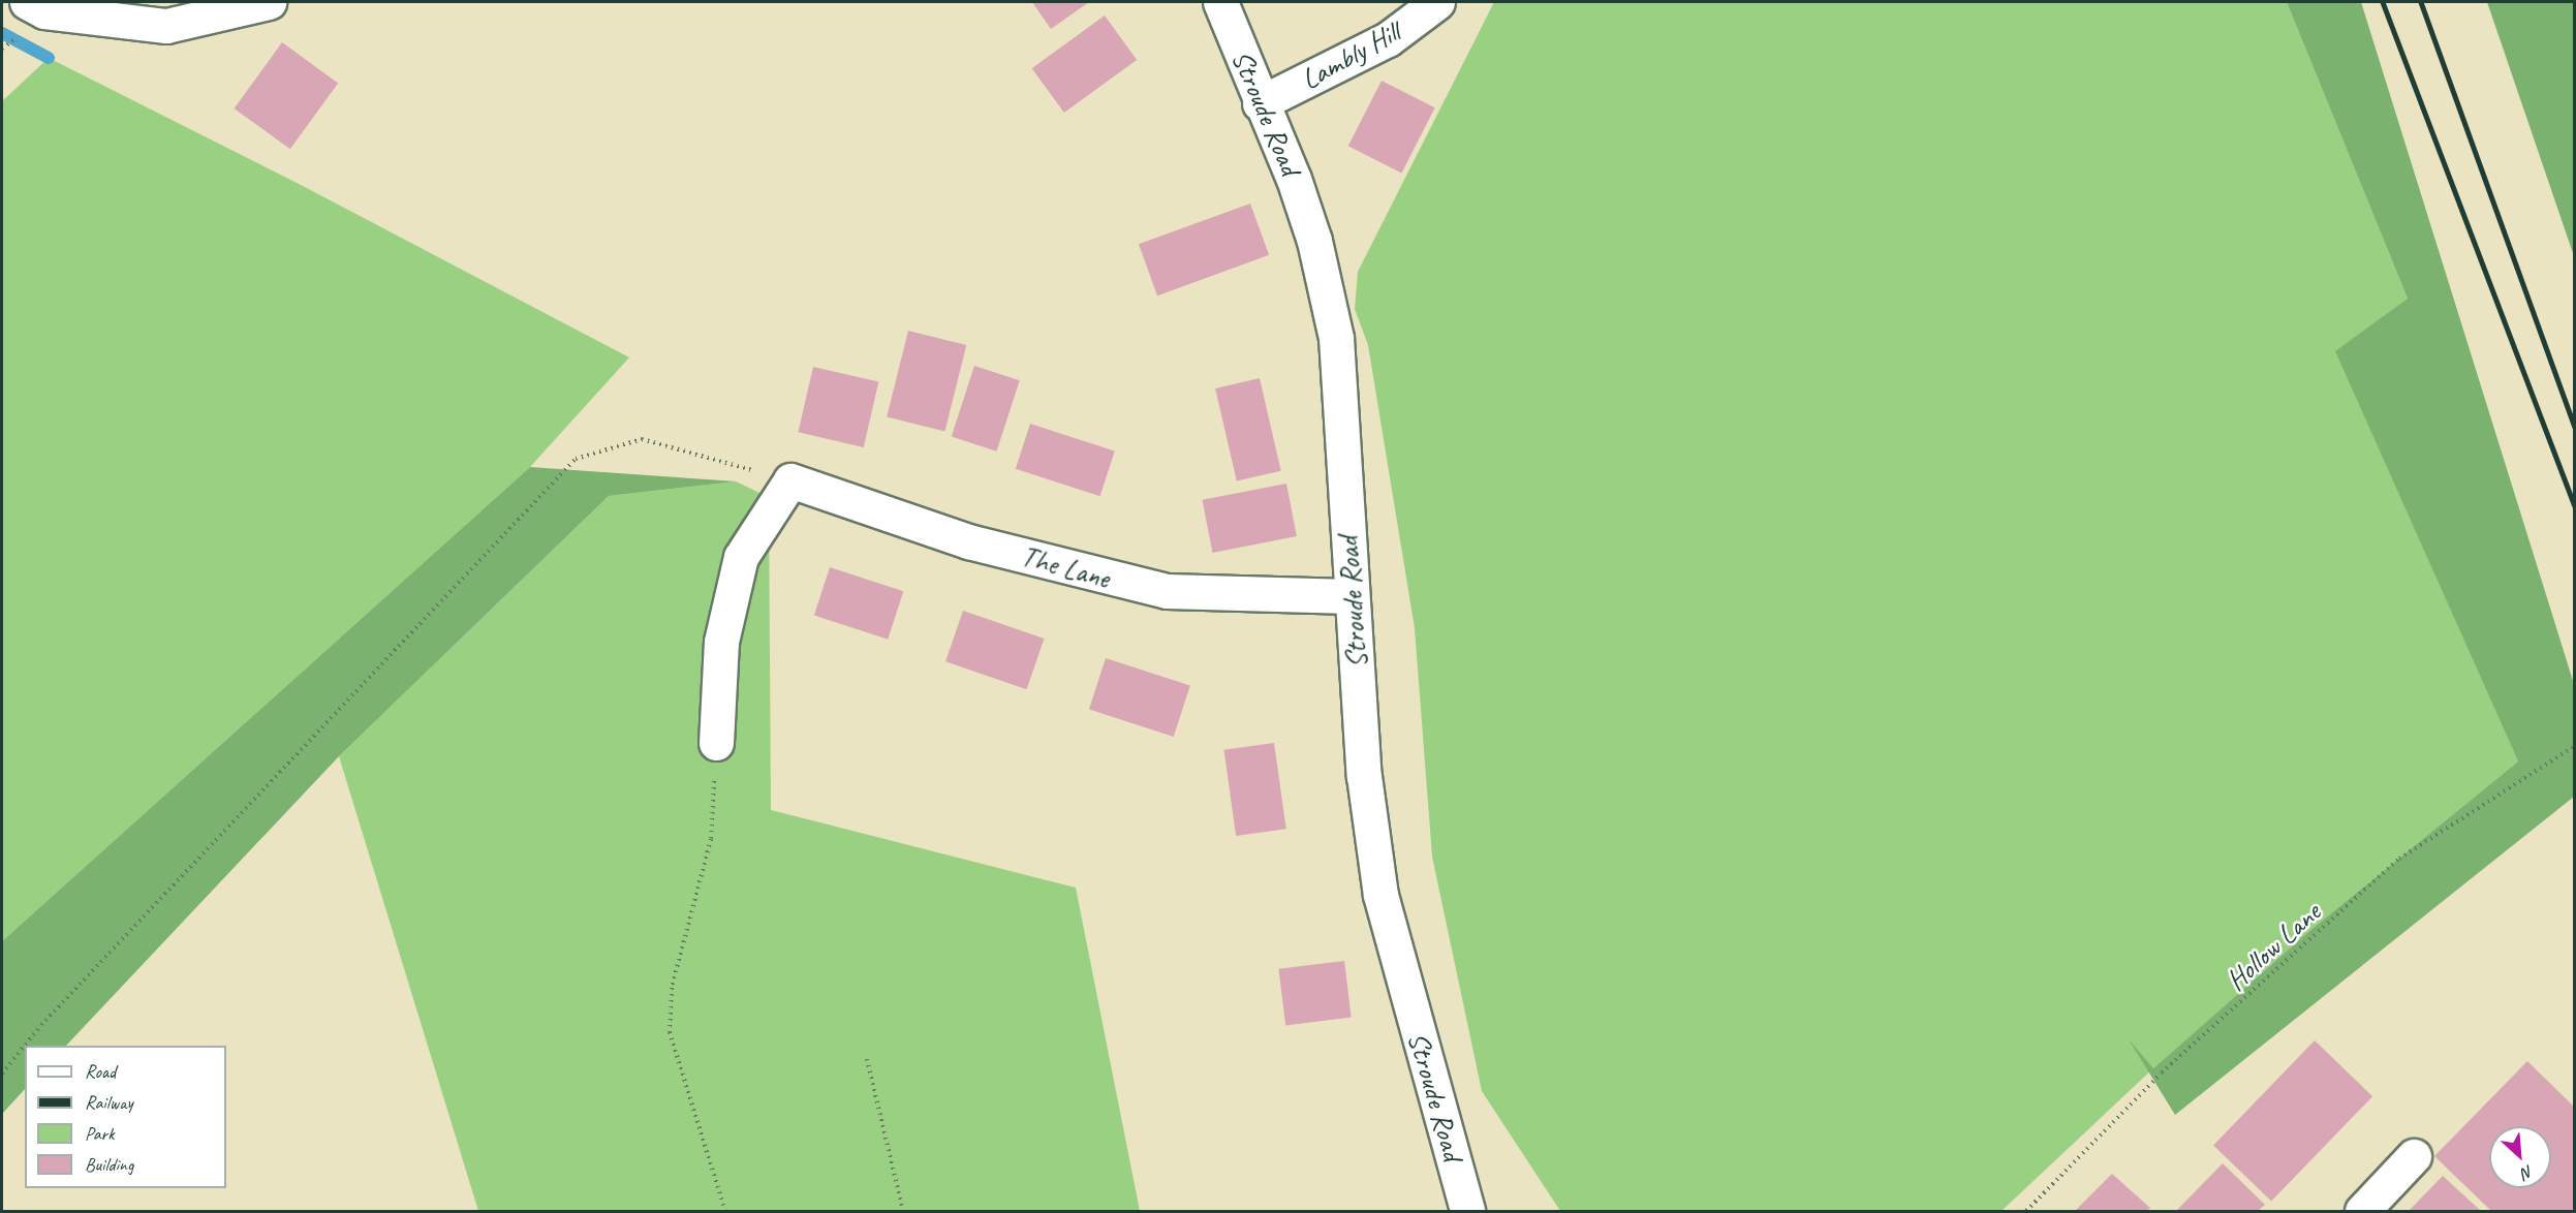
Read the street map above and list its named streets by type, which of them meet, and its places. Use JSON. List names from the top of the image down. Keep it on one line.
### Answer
{"streets":{"street":["Lambly Hill","Stroude Road","The Lane"],"path":["Hollow Lane"]},"crossings":[["Lambly Hill","Stroude Road"],["Stroude Road","The Lane"]],"legend":["Road","Railway","Park","Building"],"north":"bottom right"}
